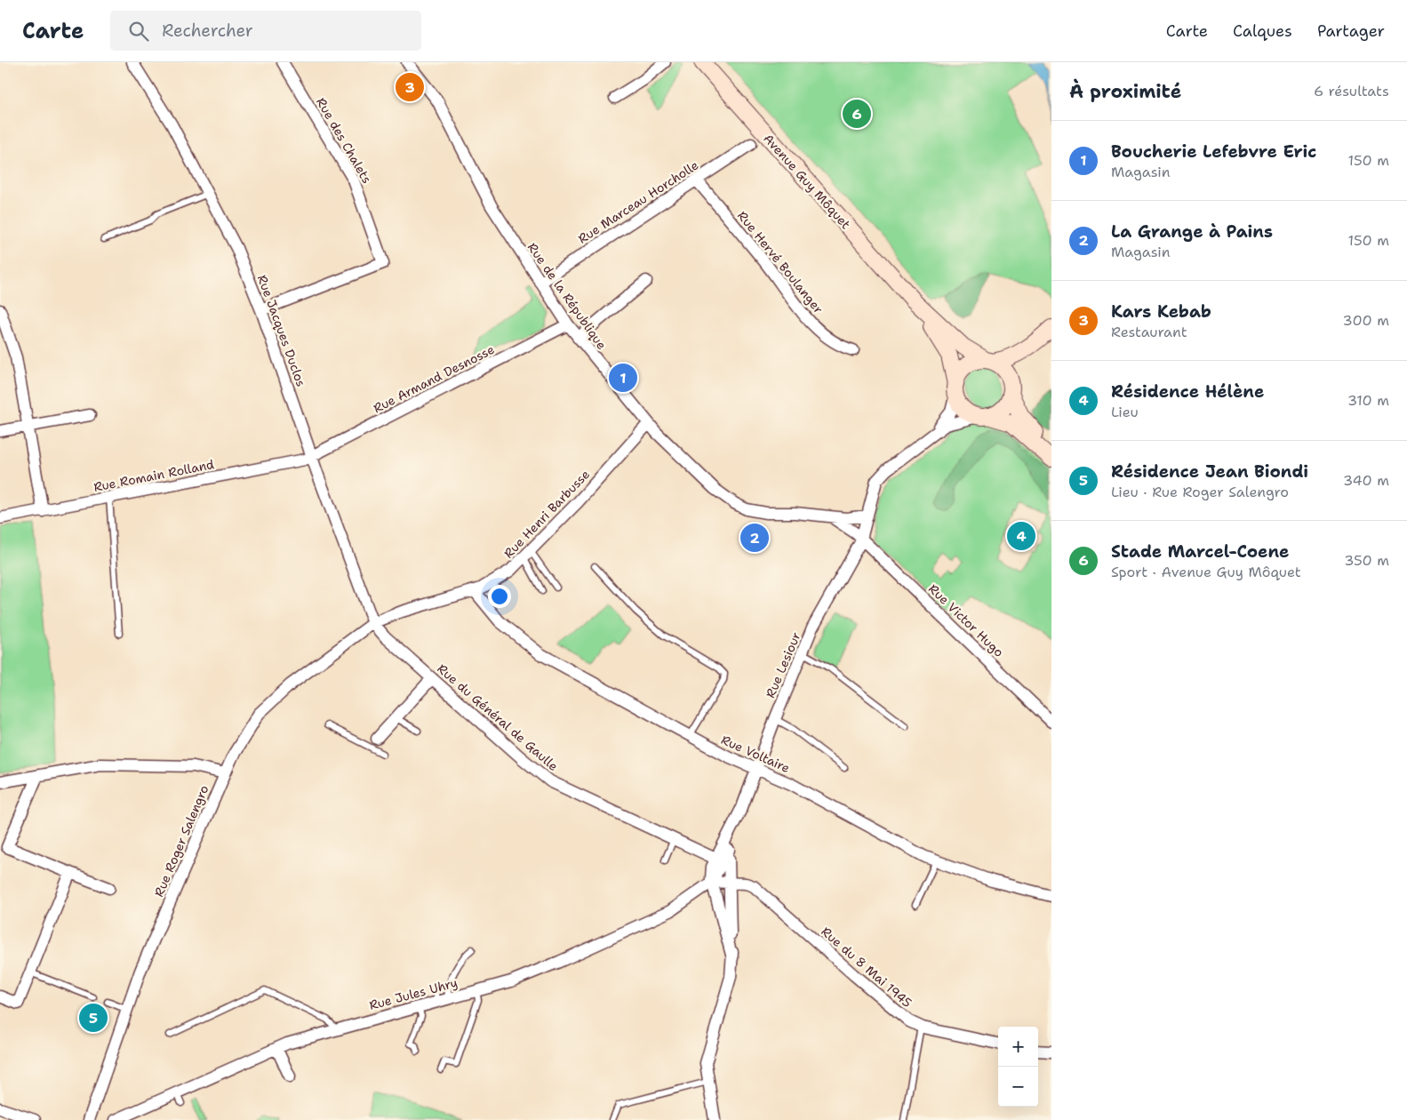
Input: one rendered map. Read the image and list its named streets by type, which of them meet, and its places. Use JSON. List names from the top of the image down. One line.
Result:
{"streets":{"main road":["Avenue Guy Môquet"],"street":["Rue des Chalets","Rue Marceau Horcholle","Rue Hervé Boulanger","Rue de la République","Rue Jacques Duclos","Rue Armand Desnosse","Rue Romain Rolland","Rue Henri Barbusse","Rue Victor Hugo","Rue Lesiour","Rue du Général de Gaulle","Rue Voltaire","Rue Roger Salengro","Rue du 8 Mai 1945","Rue Jules Uhry"]},"crossings":[["Rue des Chalets","Rue Jacques Duclos"],["Rue Marceau Horcholle","Rue Hervé Boulanger"],["Rue Marceau Horcholle","Rue de la République"],["Rue de la République","Rue Armand Desnosse"],["Rue de la République","Rue Henri Barbusse"],["Rue de la République","Rue Victor Hugo"],["Rue de la République","Rue Lesiour"],["Rue Jacques Duclos","Rue Armand Desnosse"],["Rue Jacques Duclos","Rue Romain Rolland"],["Rue Jacques Duclos","Rue Henri Barbusse"],["Rue Jacques Duclos","Rue du Général de Gaulle"],["Rue Jacques Duclos","Rue Roger Salengro"],["Rue Armand Desnosse","Rue Romain Rolland"],["Rue Henri Barbusse","Rue du Général de Gaulle"],["Rue Henri Barbusse","Rue Voltaire"],["Rue Henri Barbusse","Rue Roger Salengro"],["Rue Victor Hugo","Rue Lesiour"],["Rue Lesiour","Rue du Général de Gaulle"],["Rue Lesiour","Rue Voltaire"],["Rue Lesiour","Rue du 8 Mai 1945"],["Rue Lesiour","Rue Jules Uhry"],["Rue du Général de Gaulle","Rue Roger Salengro"],["Rue du 8 Mai 1945","Rue Jules Uhry"]],"page":{"header":"Carte","search":"Rechercher","nav":["Carte","Calques","Partager"],"heading":["À proximité","6 résultats"],"pins":["3","6","1","4","2","5"],"list":[{"mark":"1","name":"Boucherie Lefebvre Eric","note":"Magasin","value":"150 m"},{"mark":"2","name":"La Grange à Pains","note":"Magasin","value":"150 m"},{"mark":"3","name":"Kars Kebab","note":"Restaurant","value":"300 m"},{"mark":"4","name":"Résidence Hélène","note":"Lieu","value":"310 m"},{"mark":"5","name":"Résidence Jean Biondi","note":"Lieu · Rue Roger Salengro","value":"340 m"},{"mark":"6","name":"Stade Marcel-Coene","note":"Sport · Avenue Guy Môquet","value":"350 m"}],"map_buttons":["+","−"]}}
